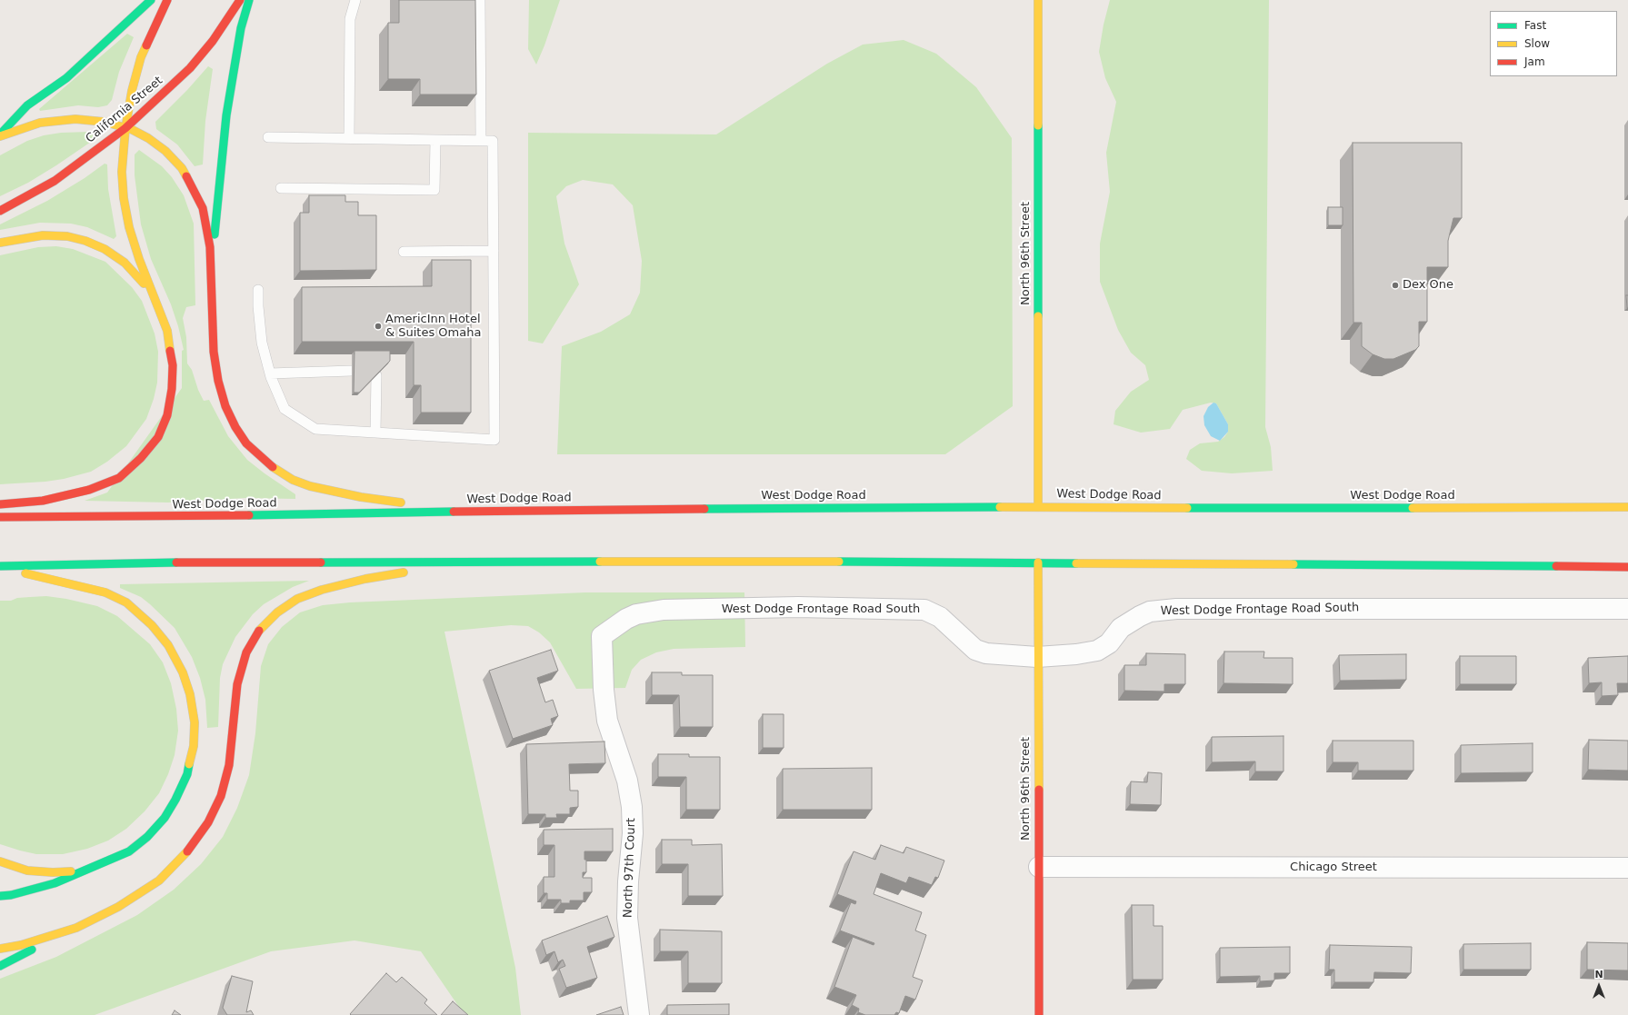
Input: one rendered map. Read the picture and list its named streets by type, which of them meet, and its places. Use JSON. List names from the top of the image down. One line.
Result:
{"streets":{"main road":["California Street","North 96th Street","West Dodge Road"],"street":["West Dodge Frontage Road South","North 97th Court","Chicago Street"]},"crossings":[["North 96th Street","West Dodge Road"],["North 96th Street","West Dodge Frontage Road South"],["North 96th Street","Chicago Street"],["West Dodge Frontage Road South","North 97th Court"]],"places":["Dex One","AmericInn Hotel & Suites Omaha"],"legend":["Fast","Slow","Jam"],"north":"top"}
